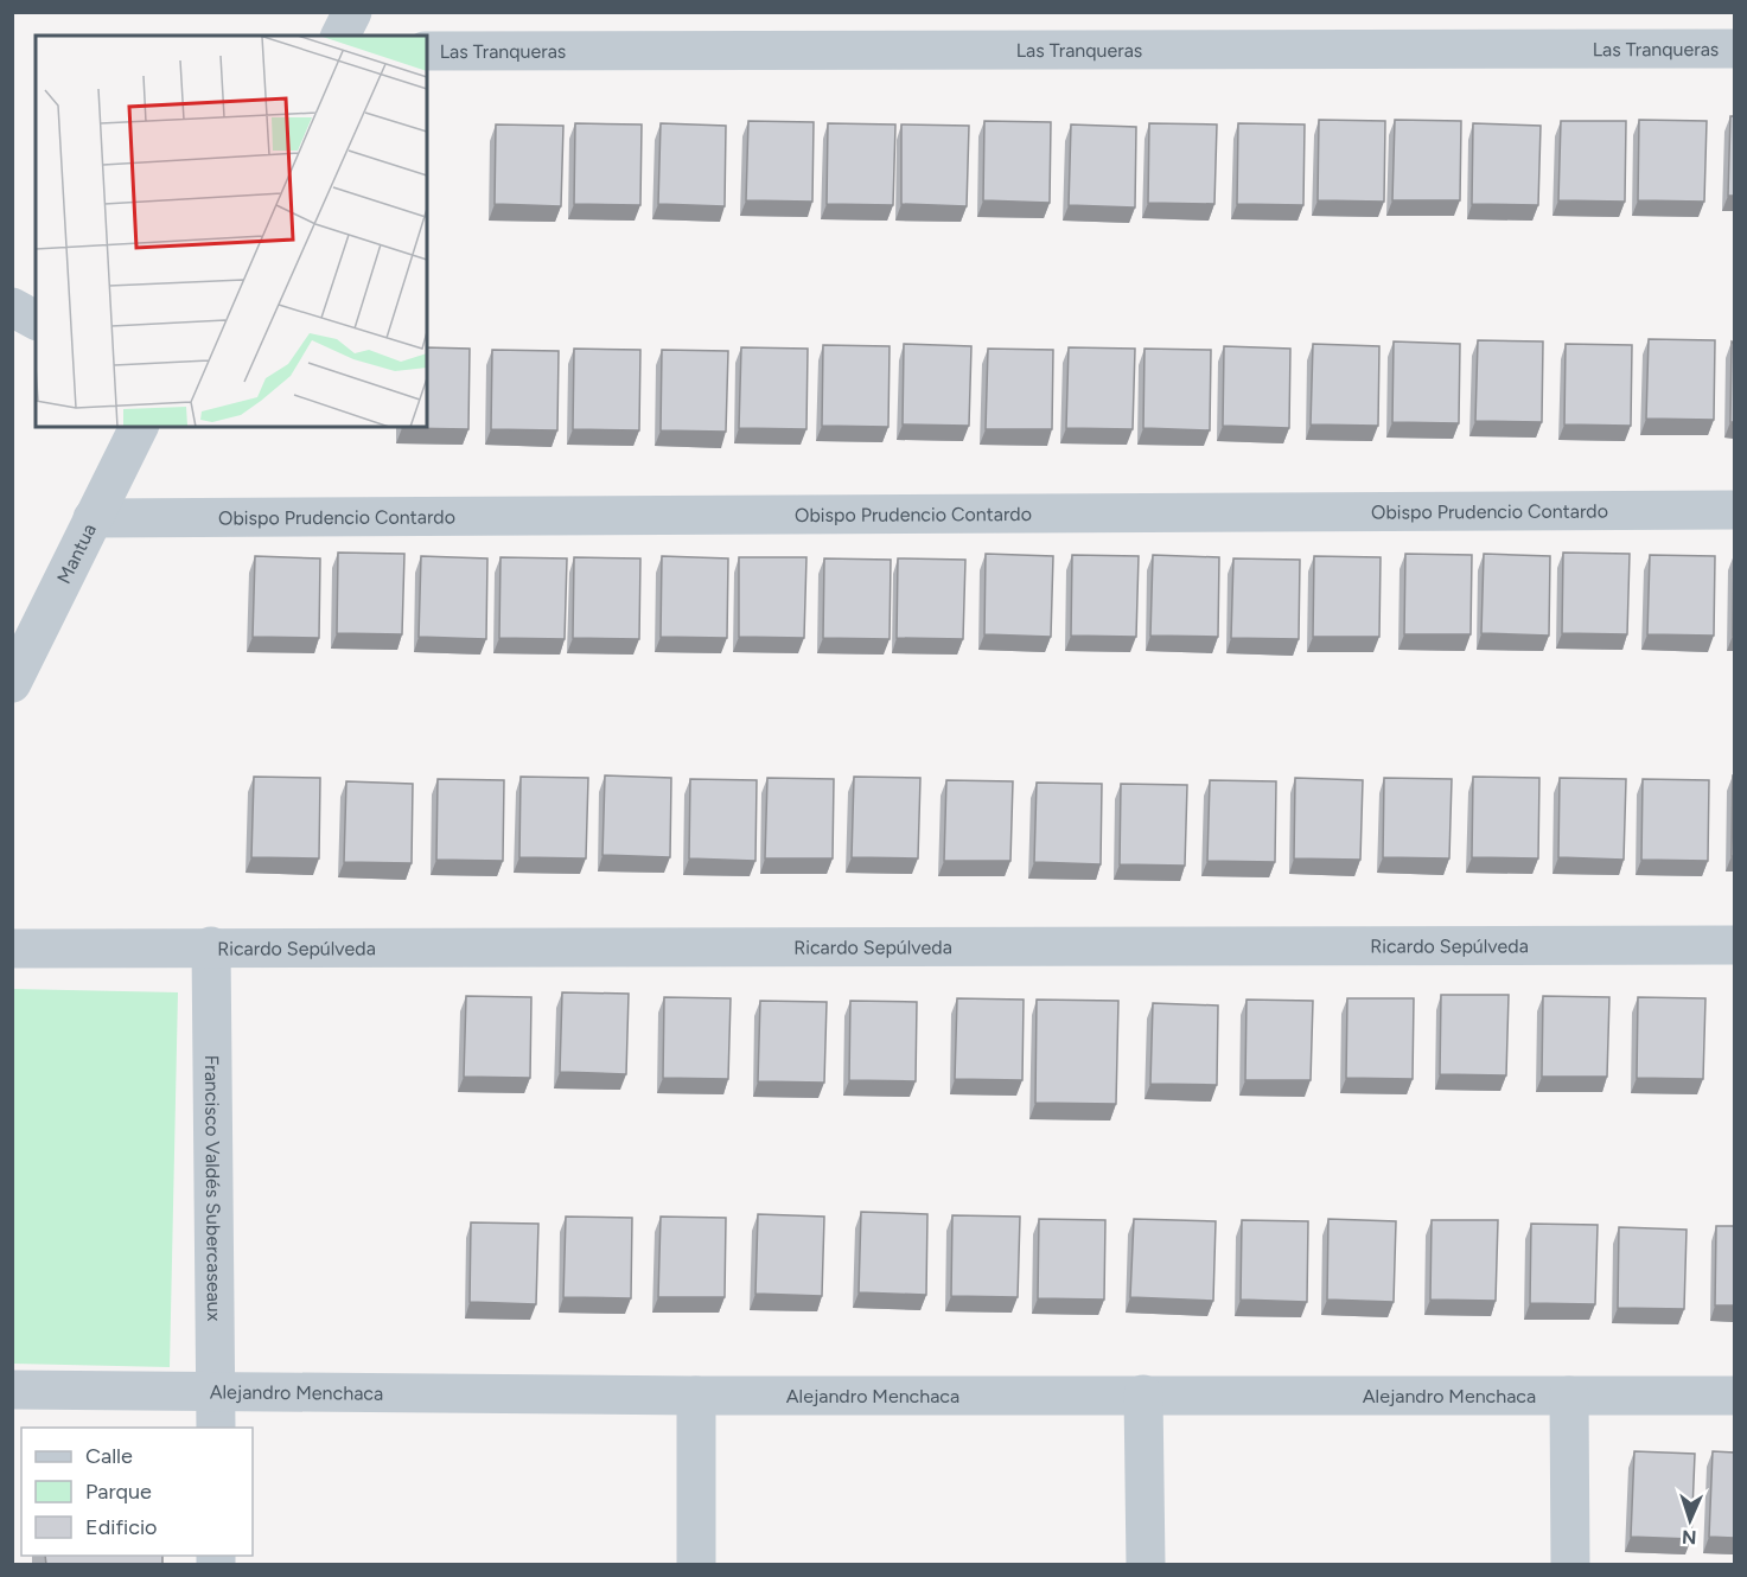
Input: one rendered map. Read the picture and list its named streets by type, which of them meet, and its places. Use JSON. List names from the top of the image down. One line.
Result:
{"streets":{"street":["Las Tranqueras","Obispo Prudencio Contardo","Mantua","Ricardo Sepúlveda","Francisco Valdés Subercaseaux","Alejandro Menchaca"]},"crossings":[["Obispo Prudencio Contardo","Mantua"],["Ricardo Sepúlveda","Francisco Valdés Subercaseaux"],["Francisco Valdés Subercaseaux","Alejandro Menchaca"]],"legend":["Calle","Parque","Edificio"],"north":"bottom"}
